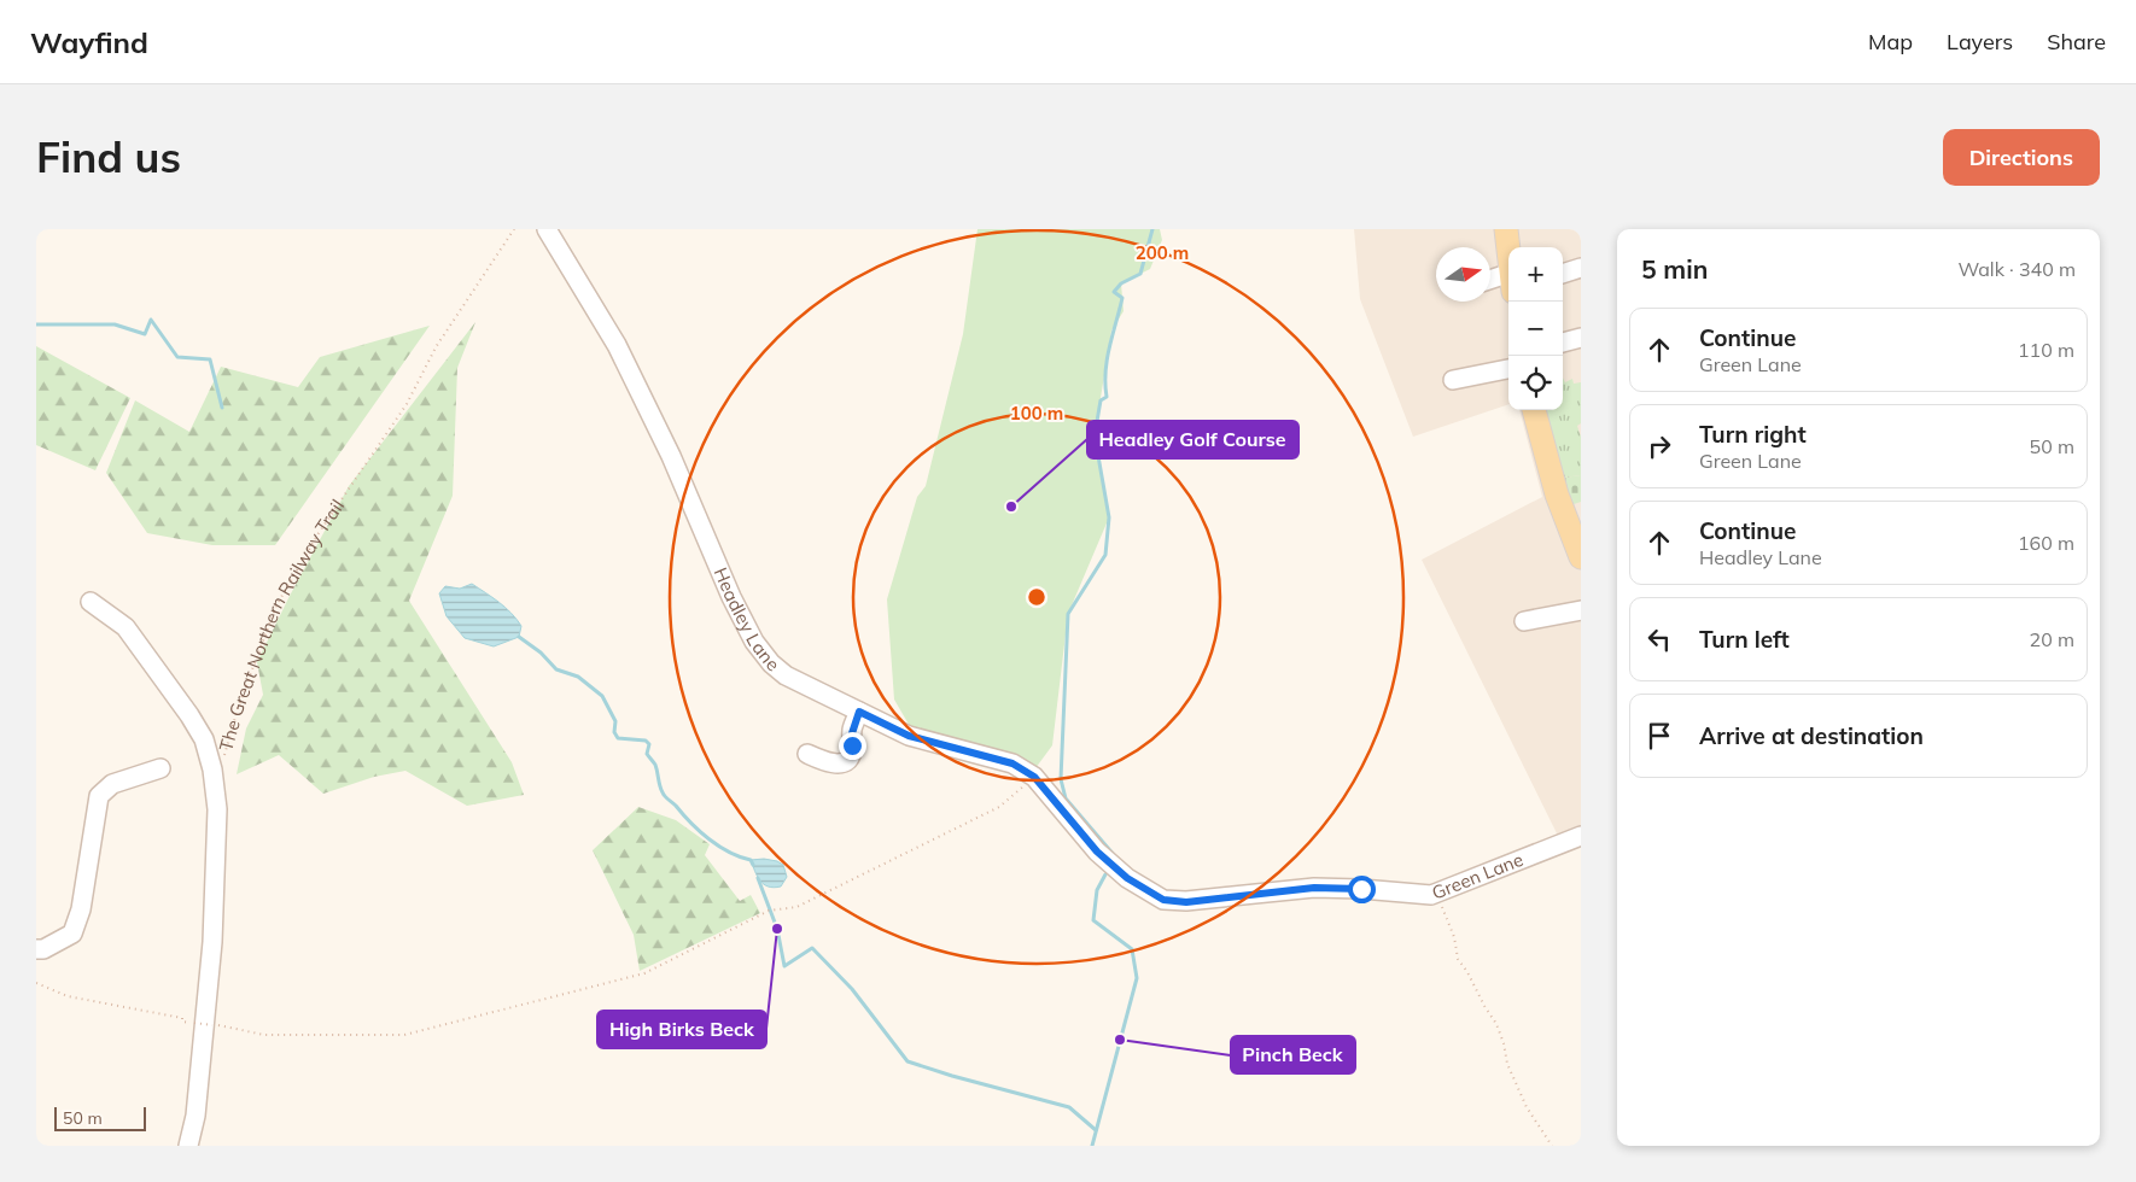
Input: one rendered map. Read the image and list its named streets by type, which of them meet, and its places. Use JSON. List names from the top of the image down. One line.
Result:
{"streets":{"street":["Headley Lane","Green Lane"],"path":["The Great Northern Railway Trail"]},"crossings":[["Headley Lane","Green Lane"]],"places":["Headley Golf Course","High Birks Beck","Pinch Beck"],"scale_bar":"50 m","north":"right","page":{"header":"Wayfind","nav":["Map","Layers","Share"],"buttons":"Directions","title":"Find us","heading":["5 min","Walk · 340 m"],"map_buttons":["+","−"],"list":[["Continue","Green Lane","110 m"],["Turn right","Green Lane","50 m"],["Continue","Headley Lane","160 m"],["Turn left","20 m"],"Arrive at destination"],"scale":"50 m"},"rings":["200 m","100 m"]}
